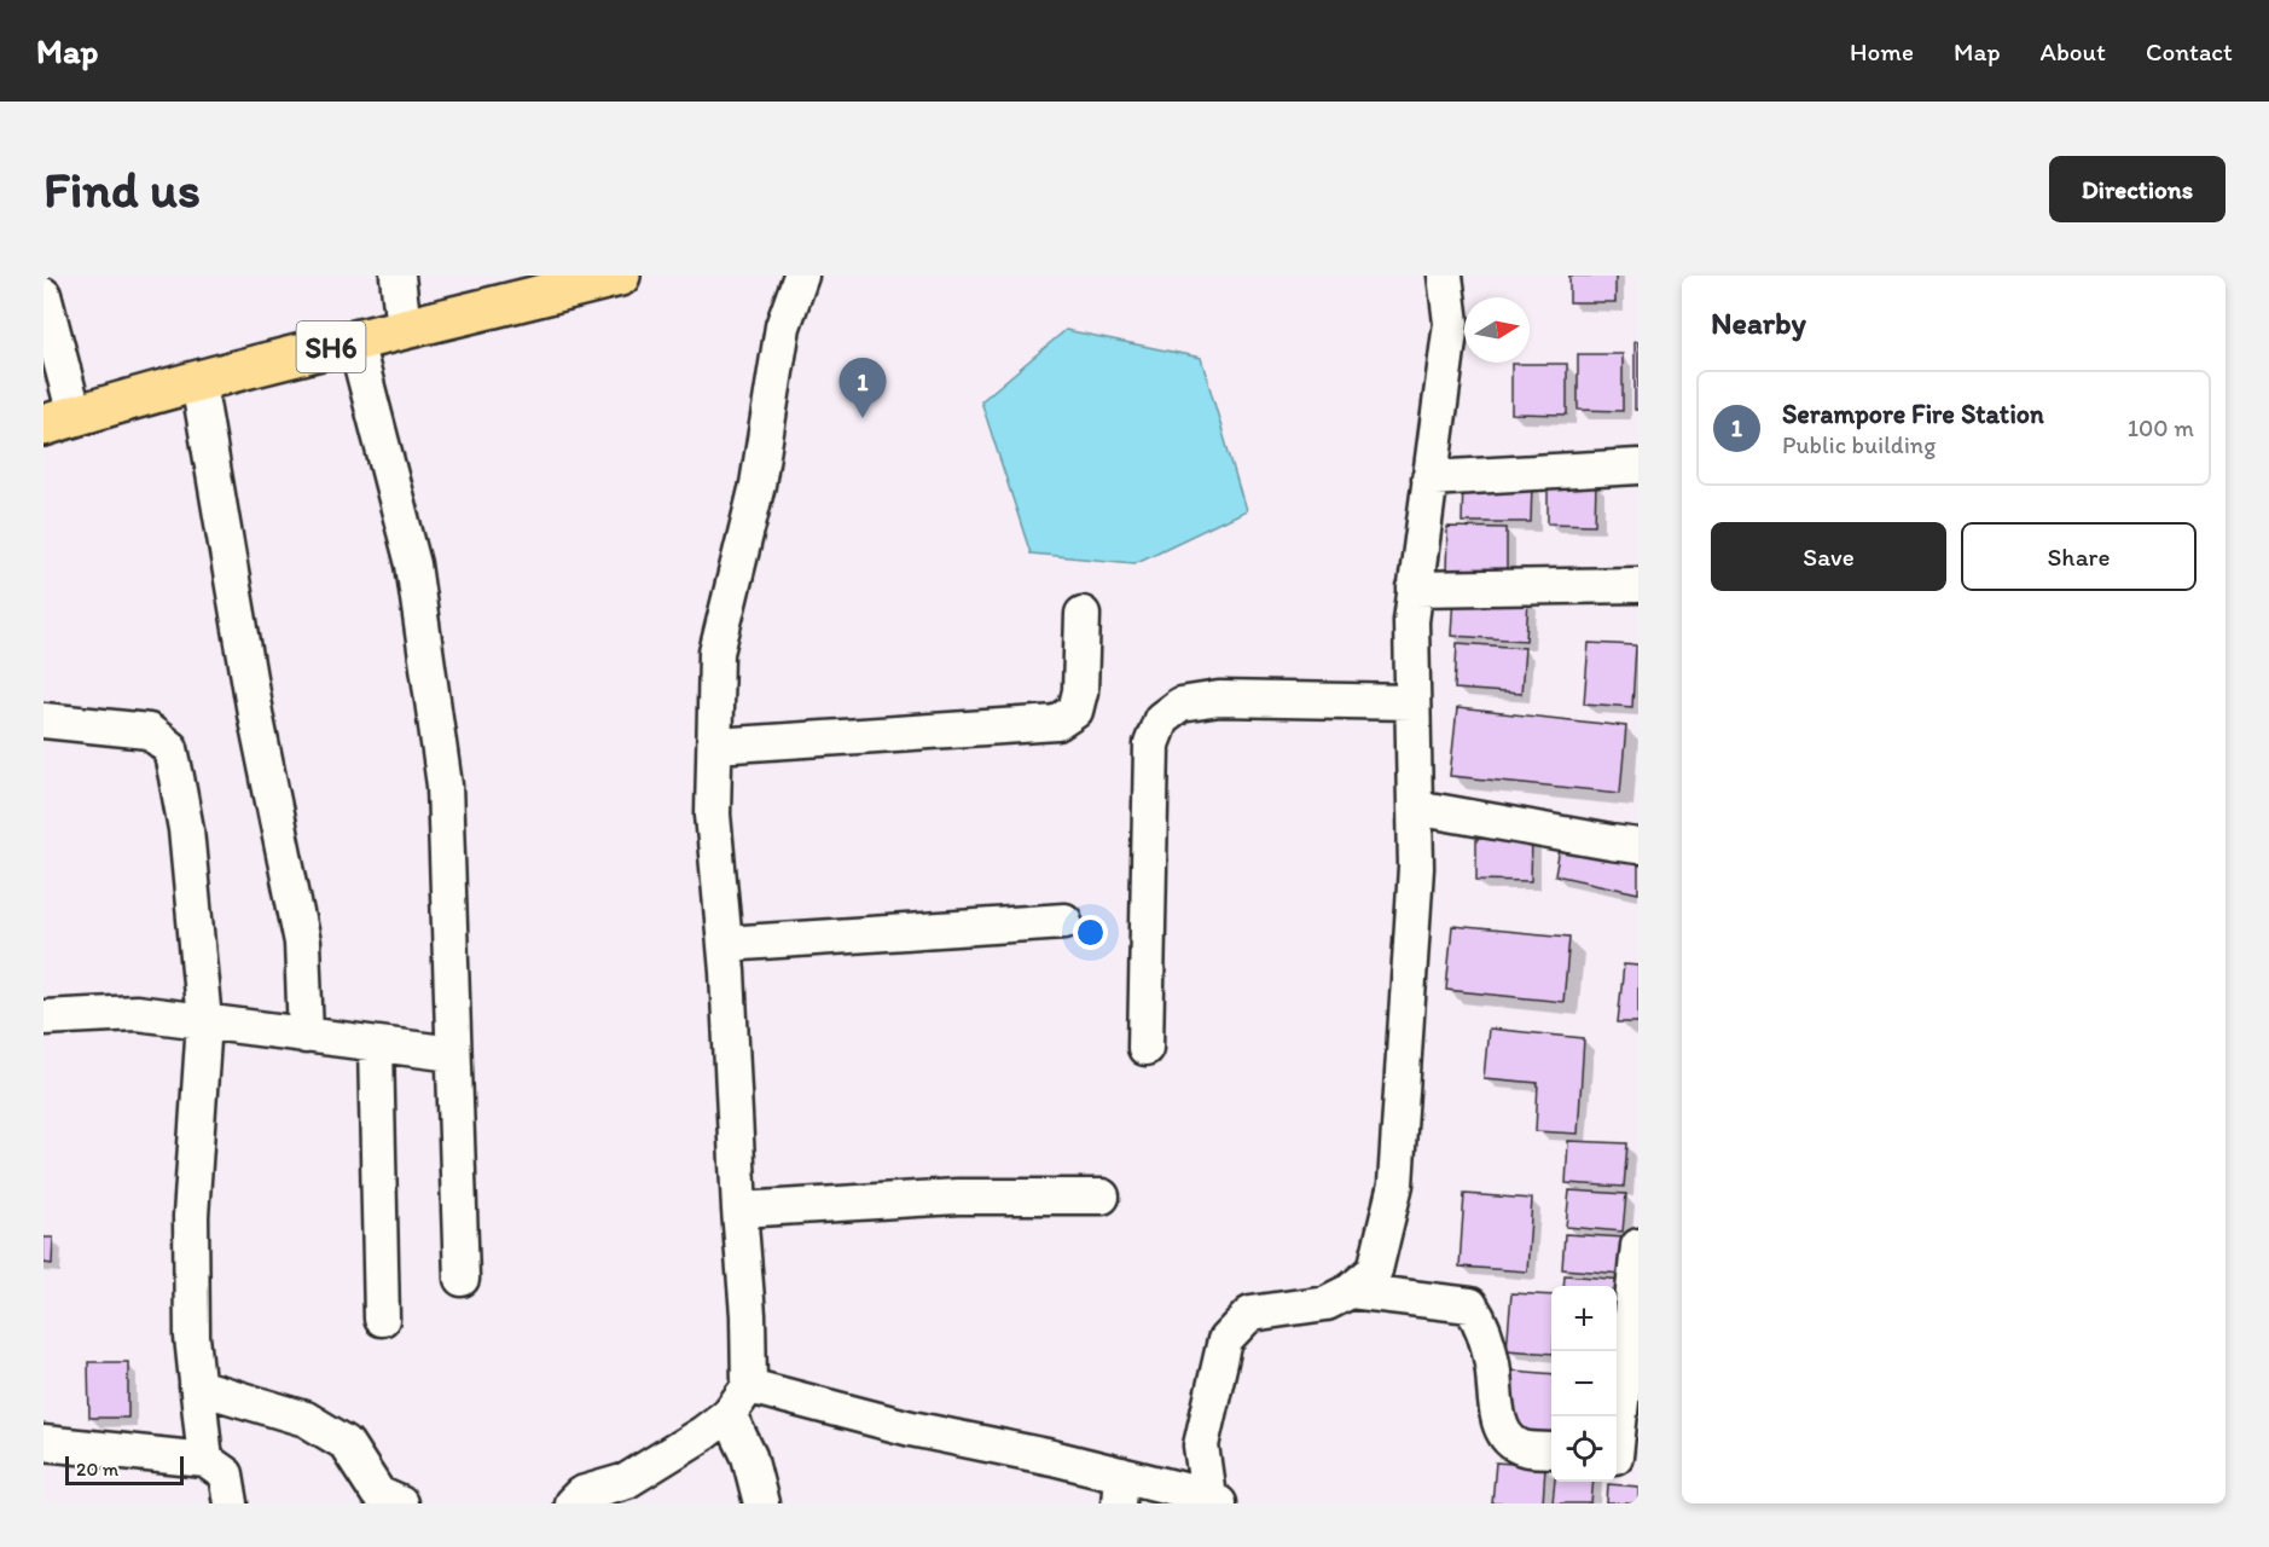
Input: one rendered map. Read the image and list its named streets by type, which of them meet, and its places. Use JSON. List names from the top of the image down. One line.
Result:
{"streets":{"main road":["SH6"]},"scale_bar":"20 m","north":"right","page":{"header":"Map","nav":["Home","Map","About","Contact"],"buttons":["Directions",["Save","Share"]],"title":"Find us","heading":"Nearby","pins":"1","list":[{"mark":"1","name":"Serampore Fire Station","note":"Public building","value":"100 m"}],"map_buttons":["+","−"],"scale":"20 m"}}
